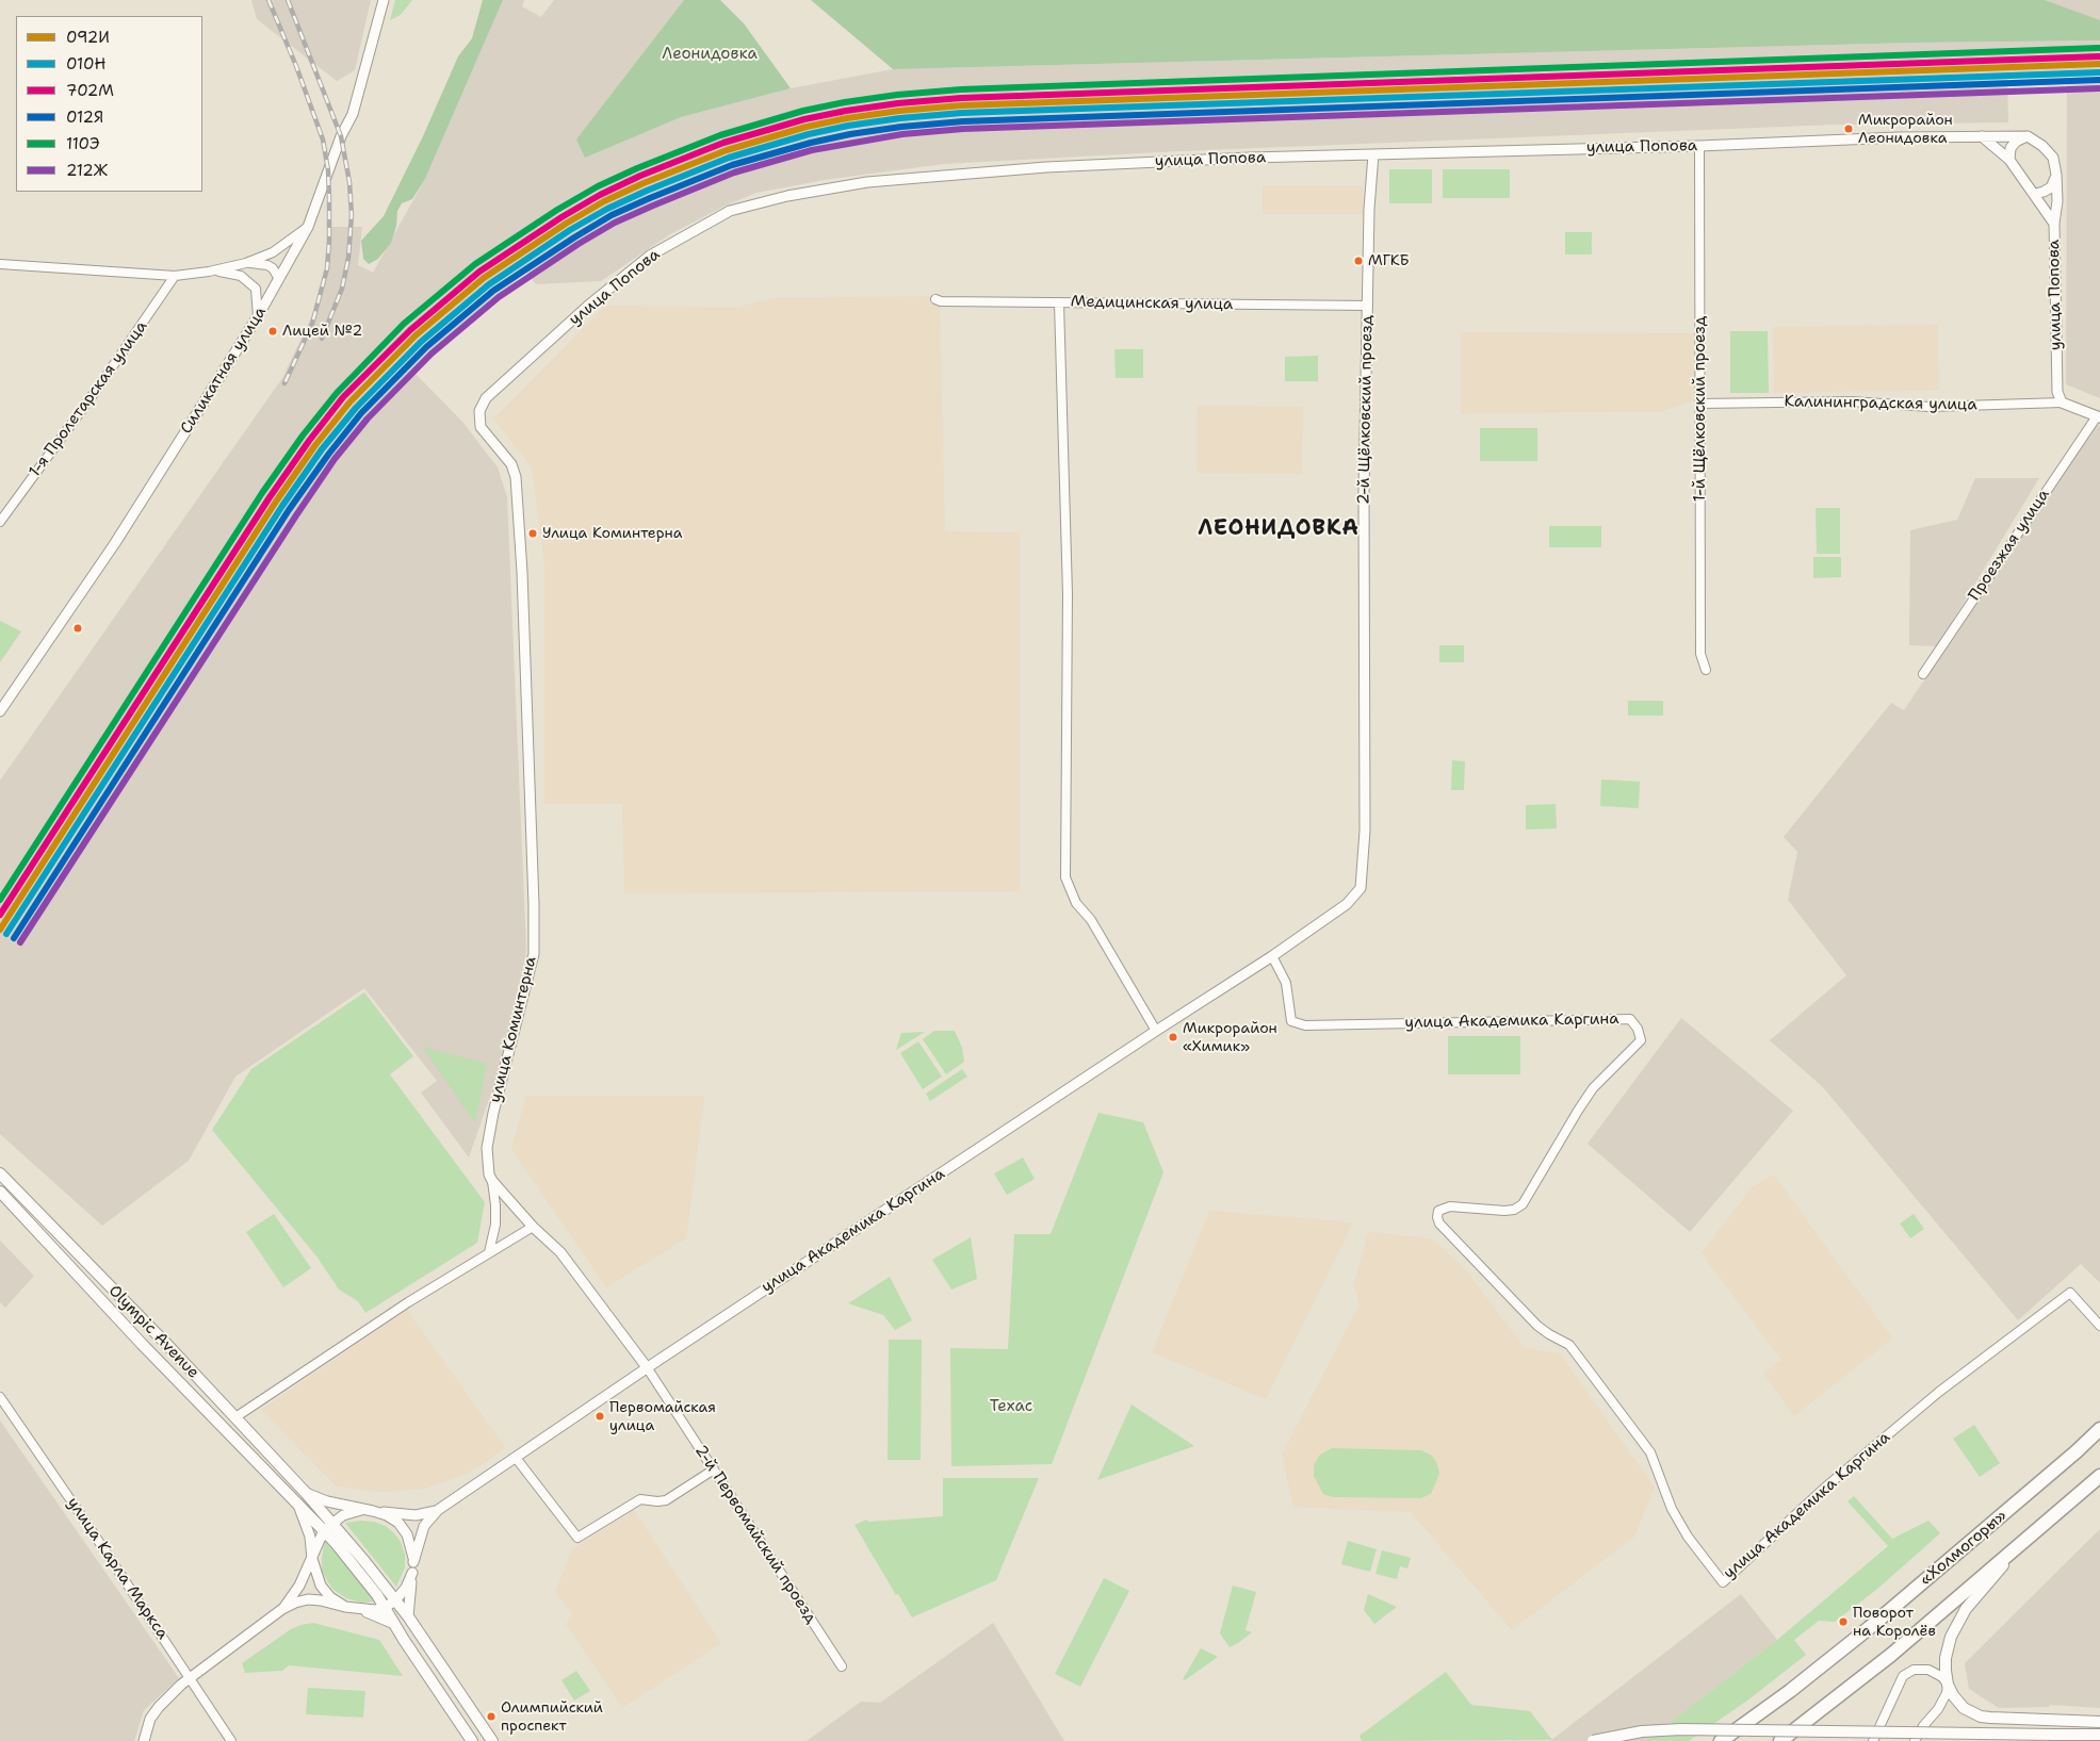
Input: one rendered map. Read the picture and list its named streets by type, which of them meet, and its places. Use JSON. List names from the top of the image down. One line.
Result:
{"streets":{"highway":["«Холмогоры»"],"main road":["Olympic Avenue"],"street":["улица Попова","Медицинская улица","Силикатная улица","1-я Пролетарская улица","Калининградская улица","1-й Щёлковский проезд","2-й Щёлковский проезд","Проезжая улица","улица Академика Каргина","улица Коминтерна","2-й Первомайский проезд","улица Карла Маркса"]},"crossings":[["улица Попова","Калининградская улица"],["улица Попова","1-й Щёлковский проезд"],["улица Попова","2-й Щёлковский проезд"],["улица Попова","улица Коминтерна"],["Медицинская улица","2-й Щёлковский проезд"],["Калининградская улица","1-й Щёлковский проезд"],["2-й Щёлковский проезд","улица Академика Каргина"],["улица Академика Каргина","2-й Первомайский проезд"]],"districts":["ЛЕОНИДОВКА"],"parks":["Леонидовка","Техас"],"places":["Микрорайон Леонидовка","МГКБ","Лицей №2","Улица Коминтерна","Микрорайон «Химик»","Первомайская улица","Поворот на Королёв","Олимпийский проспект"],"lines":["transit line 110Э","transit line 702М","transit line 092И","transit line 010Н","transit line 012Я","transit line 212Ж"],"legend":["092И","010Н","702М","012Я","110Э","212Ж"]}
